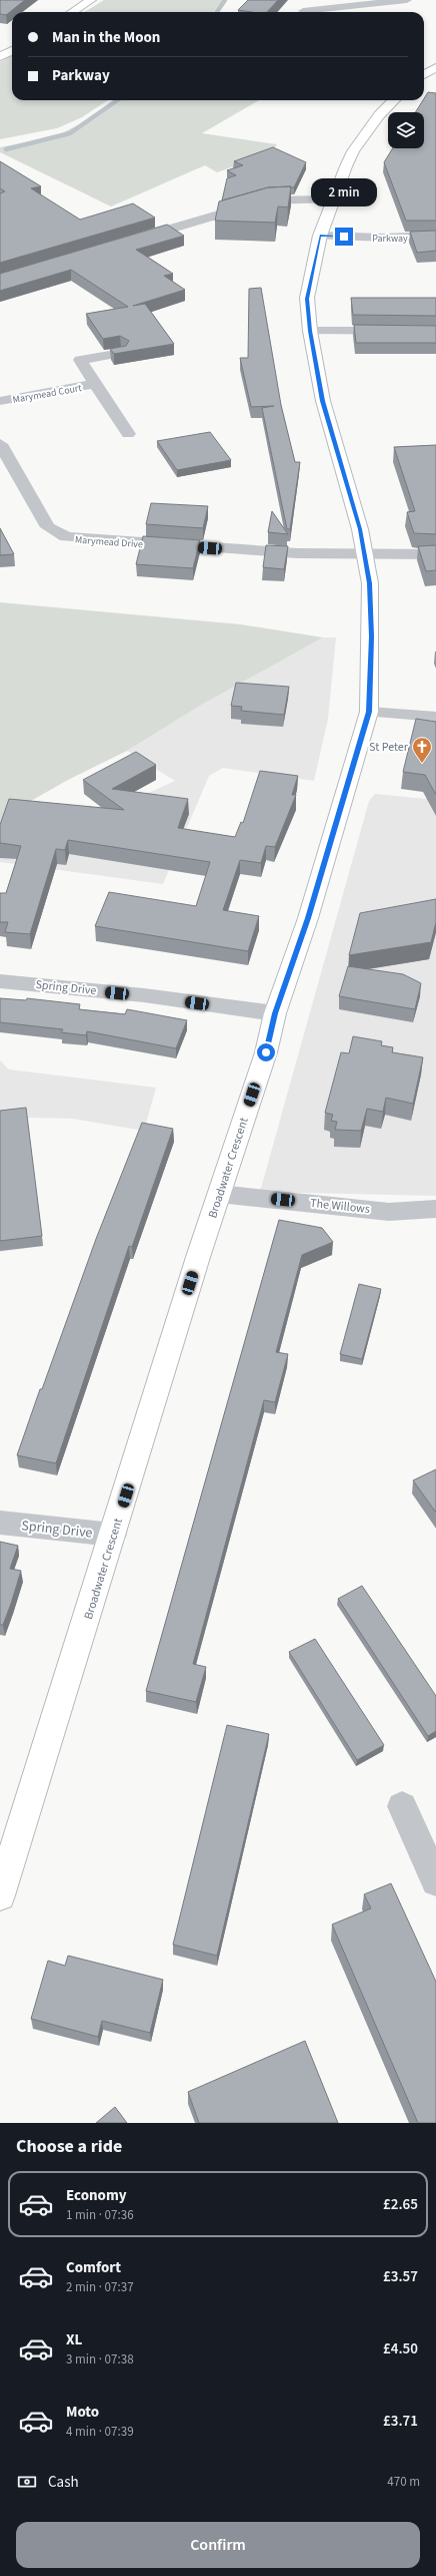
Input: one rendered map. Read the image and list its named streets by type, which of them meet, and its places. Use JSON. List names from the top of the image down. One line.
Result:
{"streets":{"street":["Parkway","Marymead Court","Marymead Drive","Spring Drive","Broadwater Crescent","The Willows"]},"crossings":[["Parkway","Broadwater Crescent"],["Marymead Drive","Broadwater Crescent"],["Spring Drive","Broadwater Crescent"],["Broadwater Crescent","The Willows"]],"places":{"church":["St Peter"]},"page":{"banner":["Man in the Moon","Parkway"],"bubble":"2 min","heading":"Choose a ride","list":[{"name":"Economy","note":"1 min · 07:36","value":"£2.65"},{"name":"Comfort","note":"2 min · 07:37","value":"£3.57"},{"name":"XL","note":"3 min · 07:38","value":"£4.50"},{"name":"Moto","note":"4 min · 07:39","value":"£3.71"}],"pay":["Cash","470 m"],"buttons":"Confirm"}}
